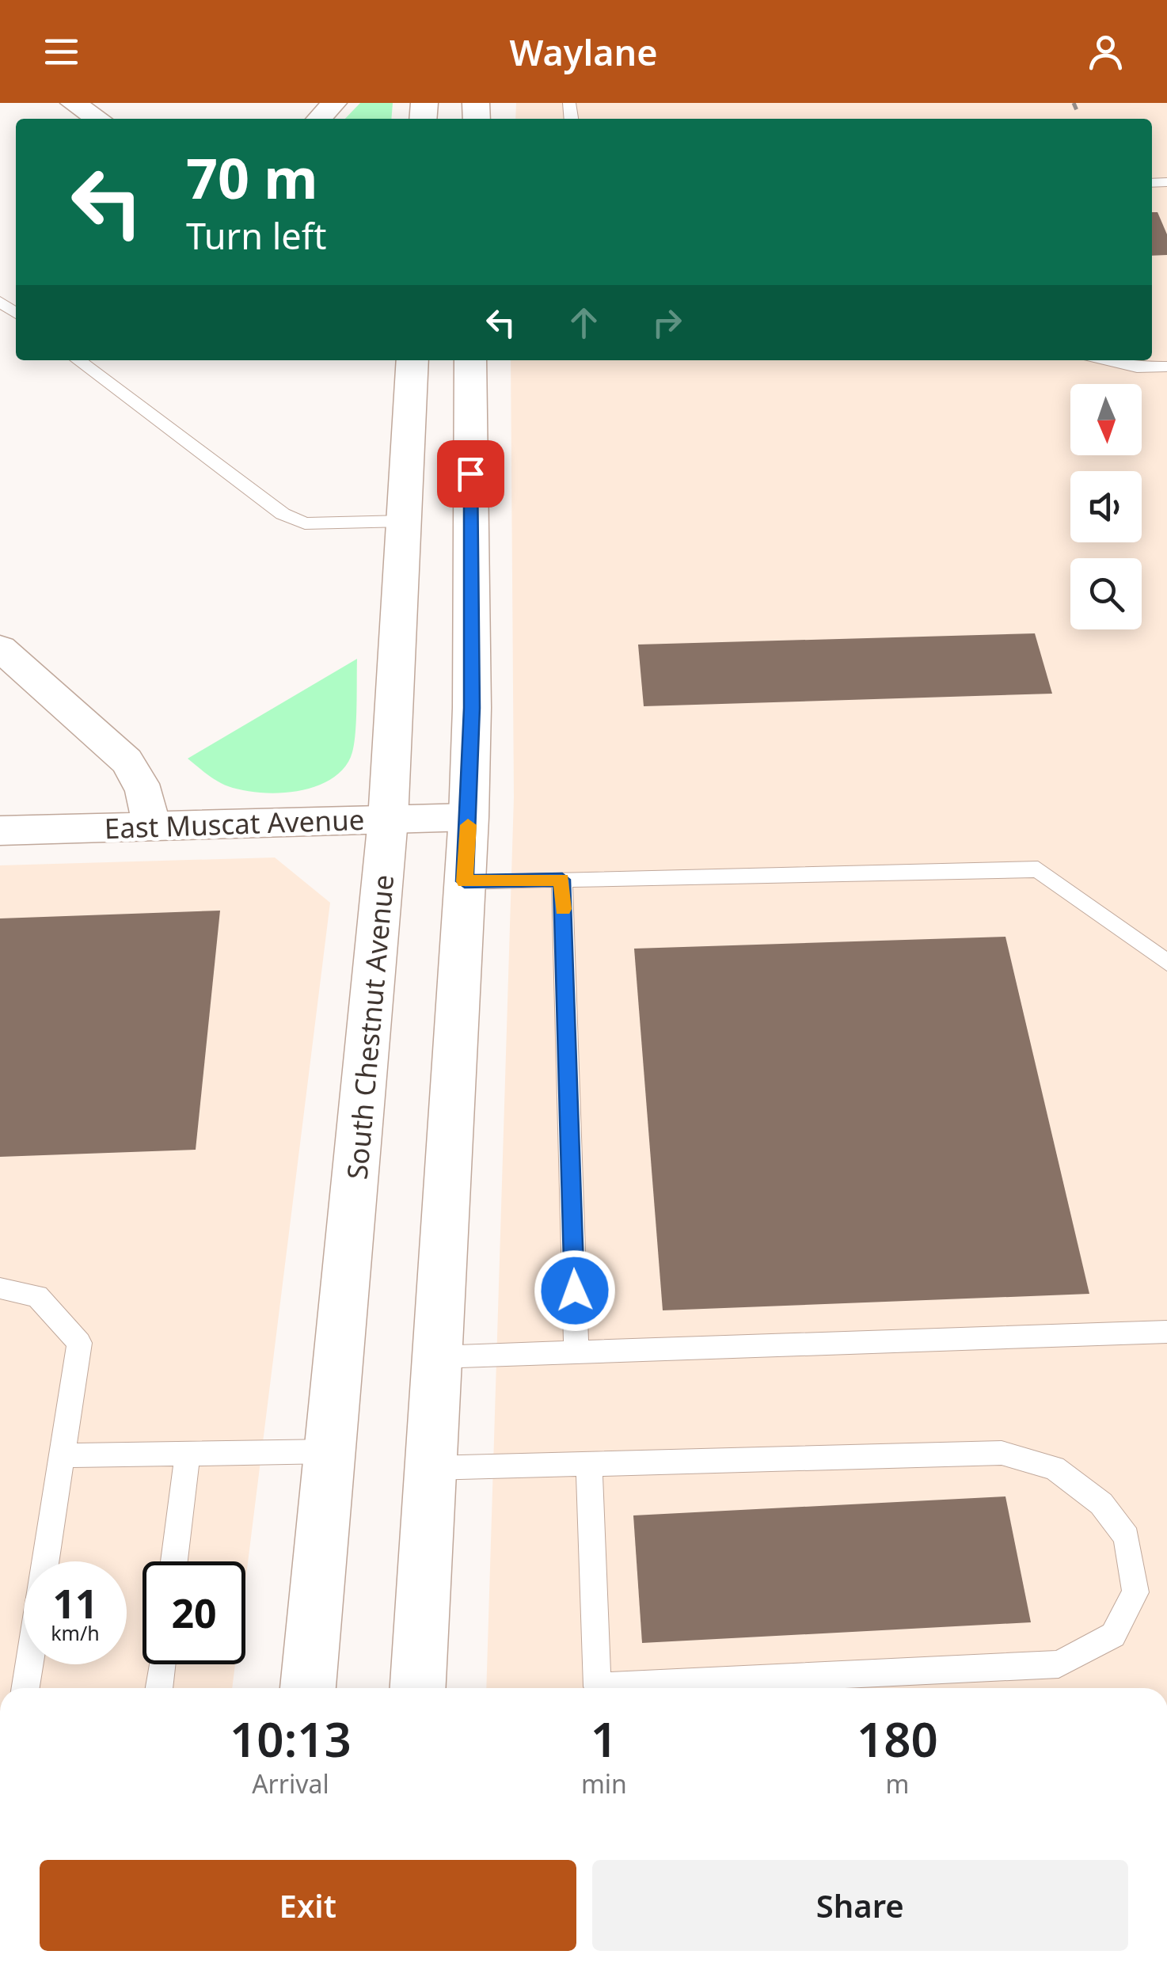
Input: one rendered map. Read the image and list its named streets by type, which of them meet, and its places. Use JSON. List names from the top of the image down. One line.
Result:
{"streets":{"main road":["South Chestnut Avenue"],"street":["East Muscat Avenue"]},"crossings":[["East Muscat Avenue","South Chestnut Avenue"]],"north":"bottom","page":{"header":"Waylane","turn":["70 m","Turn left"],"speed":"11 km/h","limit":"20","eta":["10:13","Arrival","1","min","180","m"],"buttons":["Exit","Share"]}}
